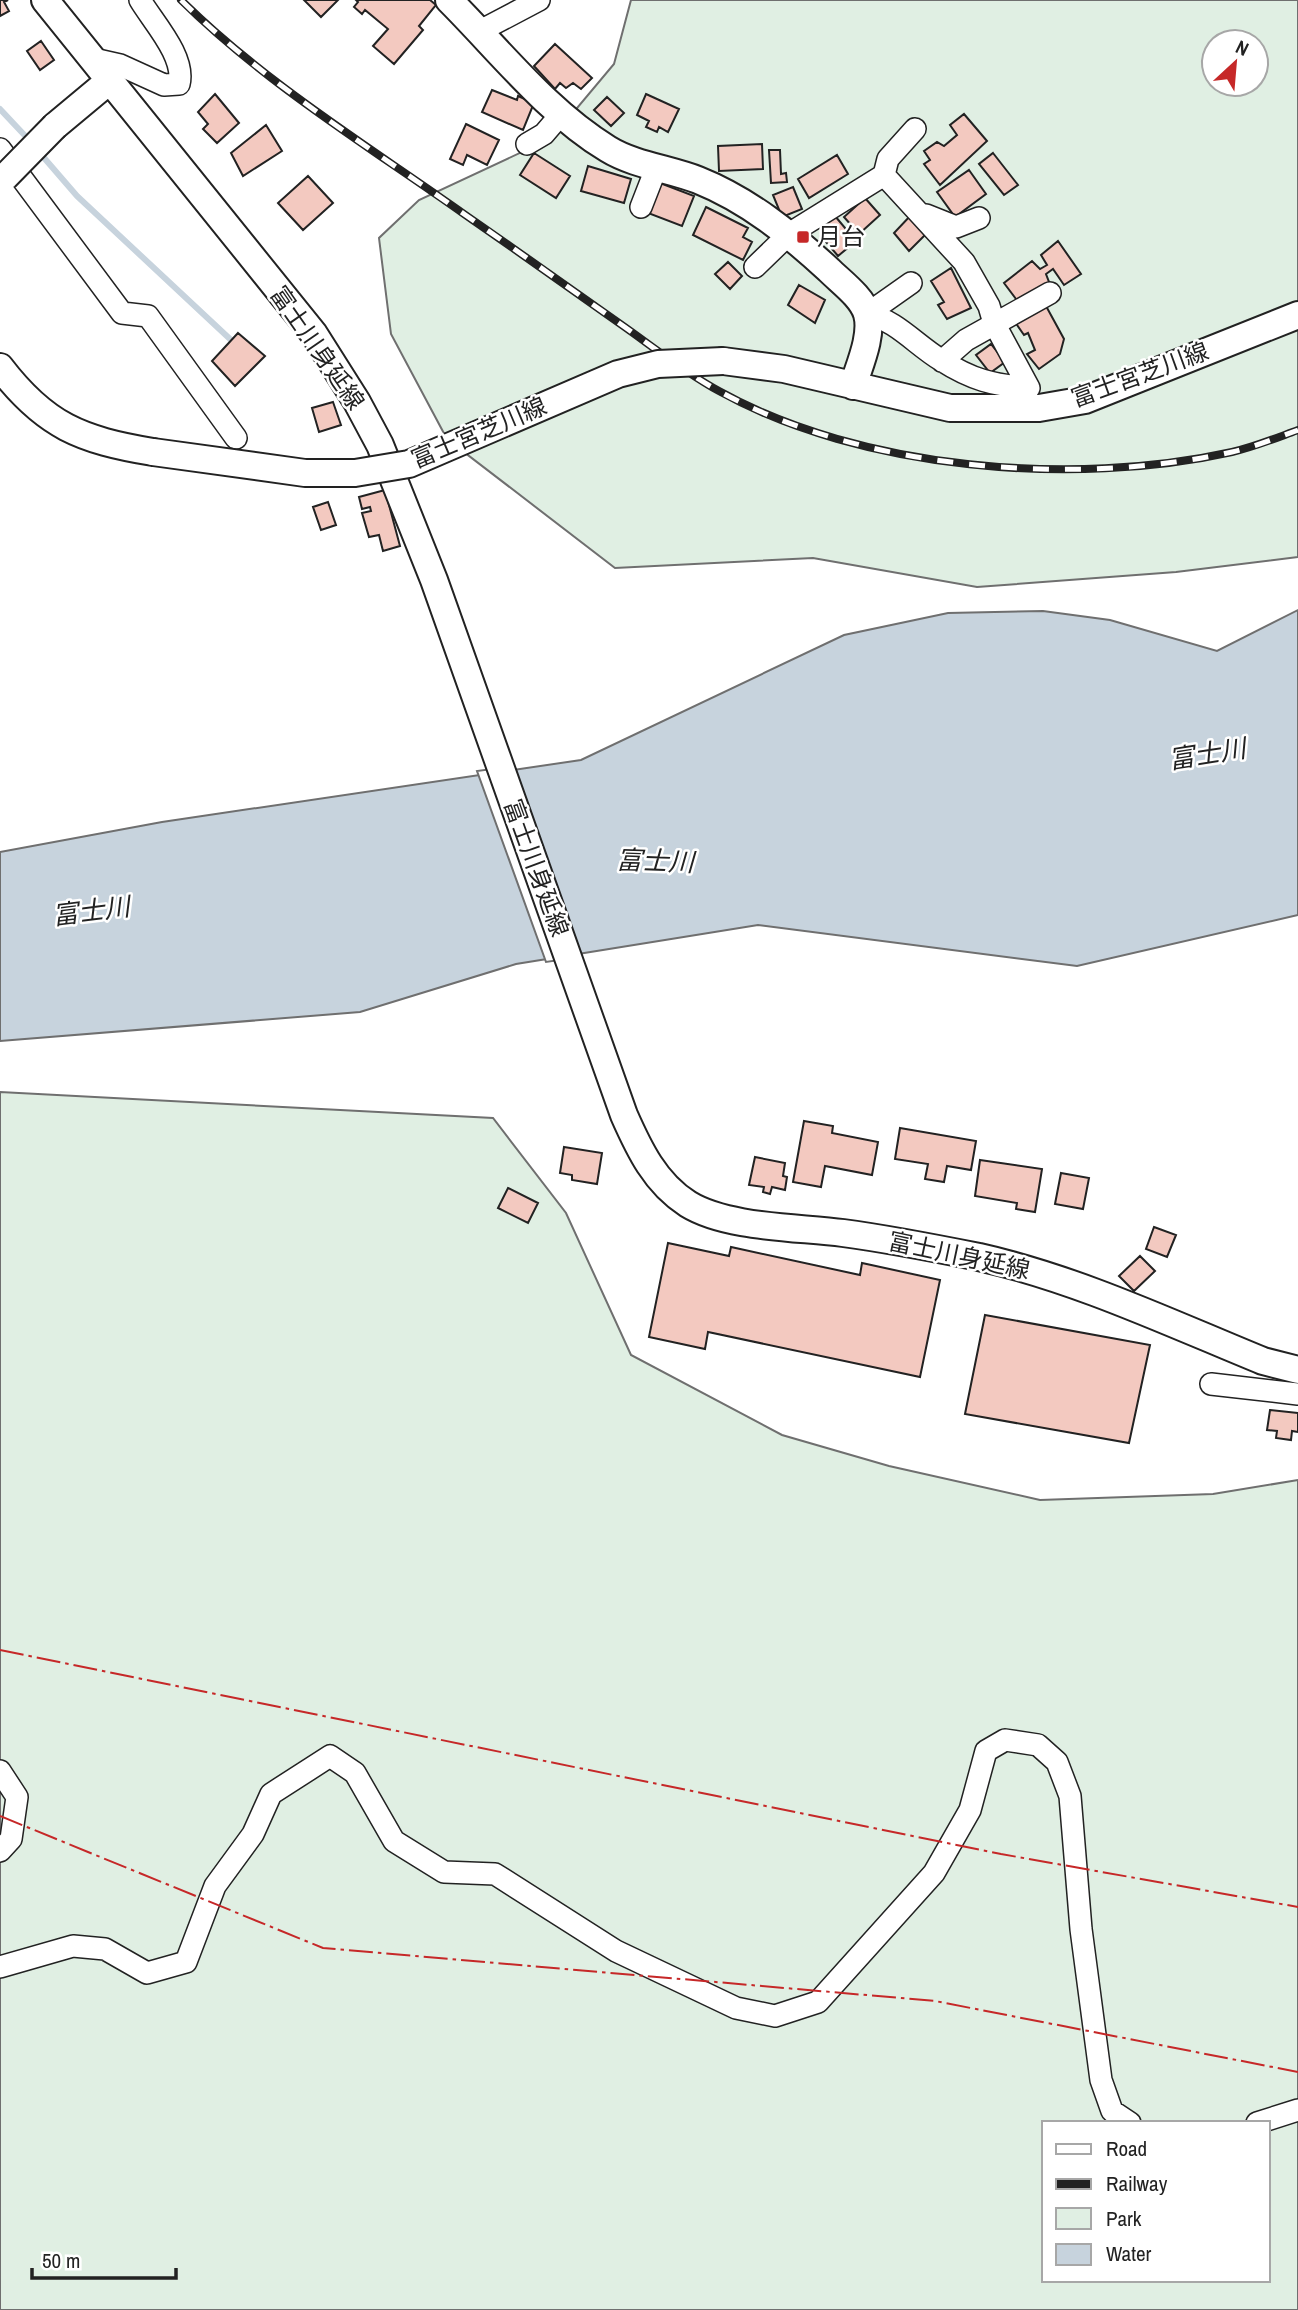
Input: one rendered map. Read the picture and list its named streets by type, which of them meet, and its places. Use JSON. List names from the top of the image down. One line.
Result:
{"streets":{"main road":["富士川身延線","富士宮芝川線"]},"water":["富士川"],"places":{"transit":["月台"]},"legend":["Road","Railway","Park","Water"],"scale_bar":"50 m","north":"top right"}
